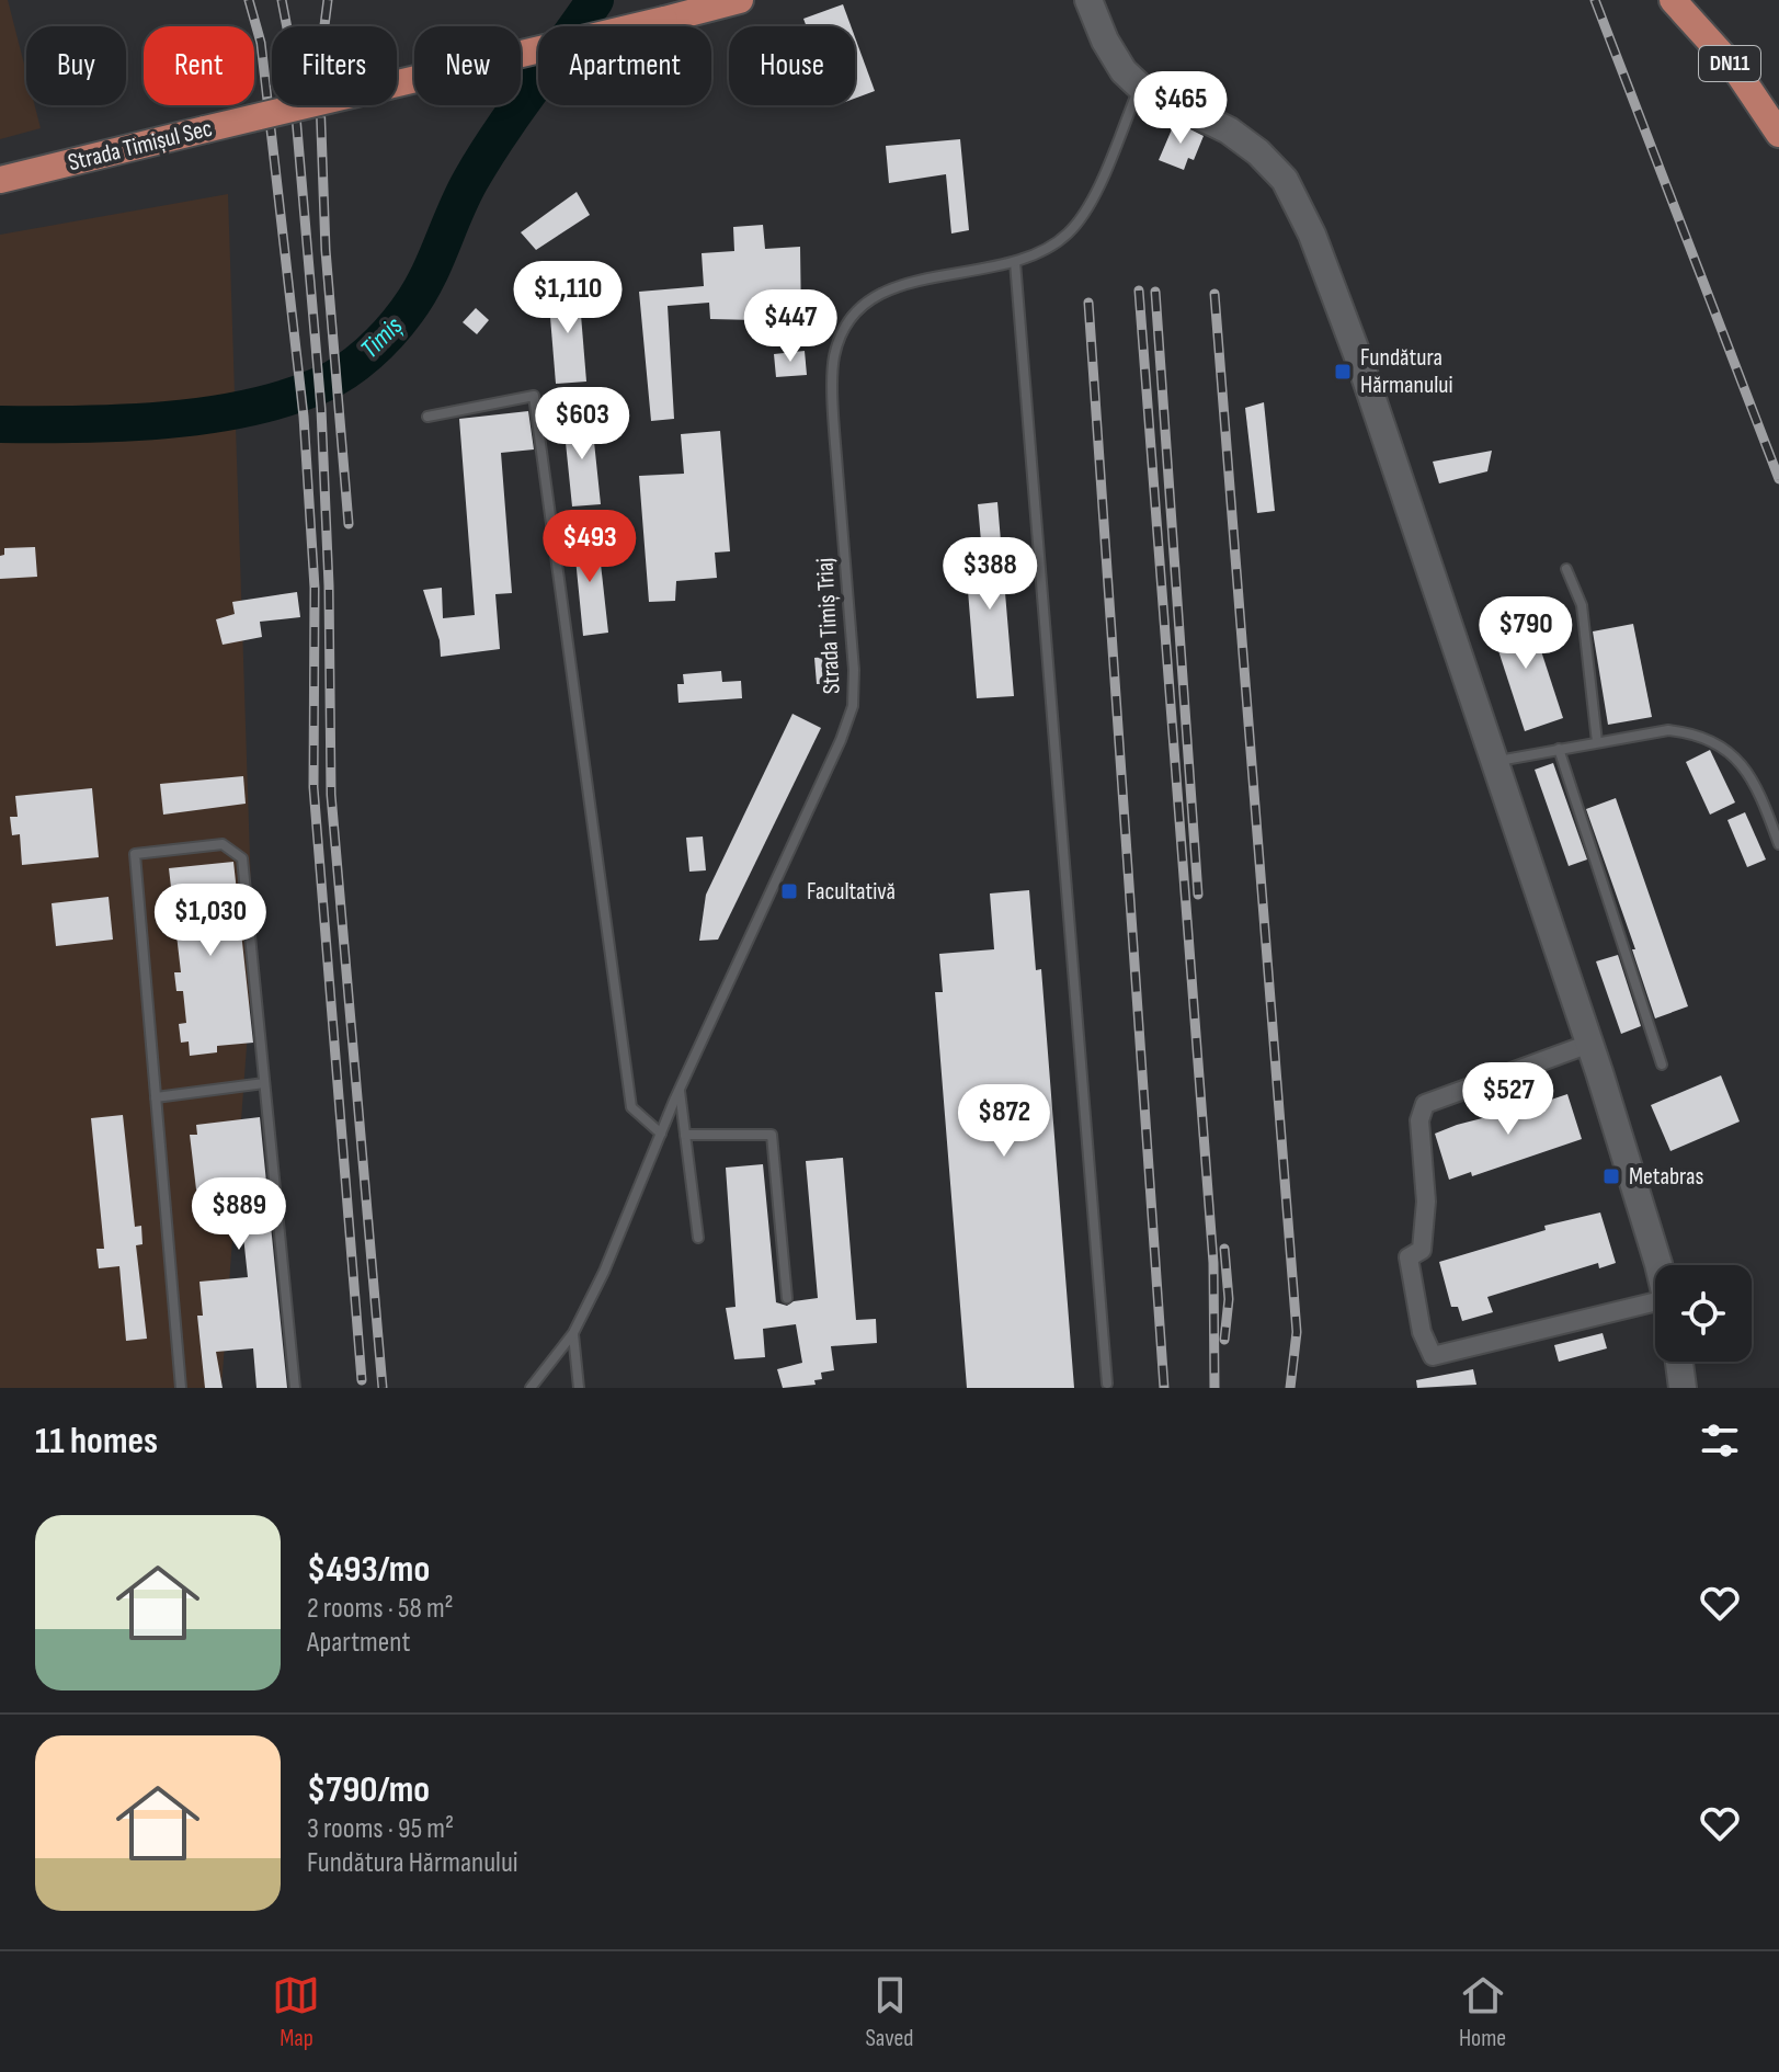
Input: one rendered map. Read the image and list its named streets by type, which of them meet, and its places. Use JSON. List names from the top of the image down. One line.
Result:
{"streets":{"main road":["DN11","Strada Timișul Sec"],"lane":["Strada Timiș Triaj"]},"water":["Timiș"],"places":{"transit":["Fundătura Hărmanului","Facultativă","Metabras"]},"page":{"chip":["Buy","Rent","Filters","New","Apartment","House"],"price":["$465","$1,110","$447","$603","$493","$388","$790","$1,030","$527","$872","$889"],"heading":"11 homes","list":[{"name":"$493/mo","note":"2 rooms · 58 m² · Apartment"},{"name":"$790/mo","note":"3 rooms · 95 m² · Fundătura Hărmanului"}],"tabs":["Map","Saved","Home"]}}
